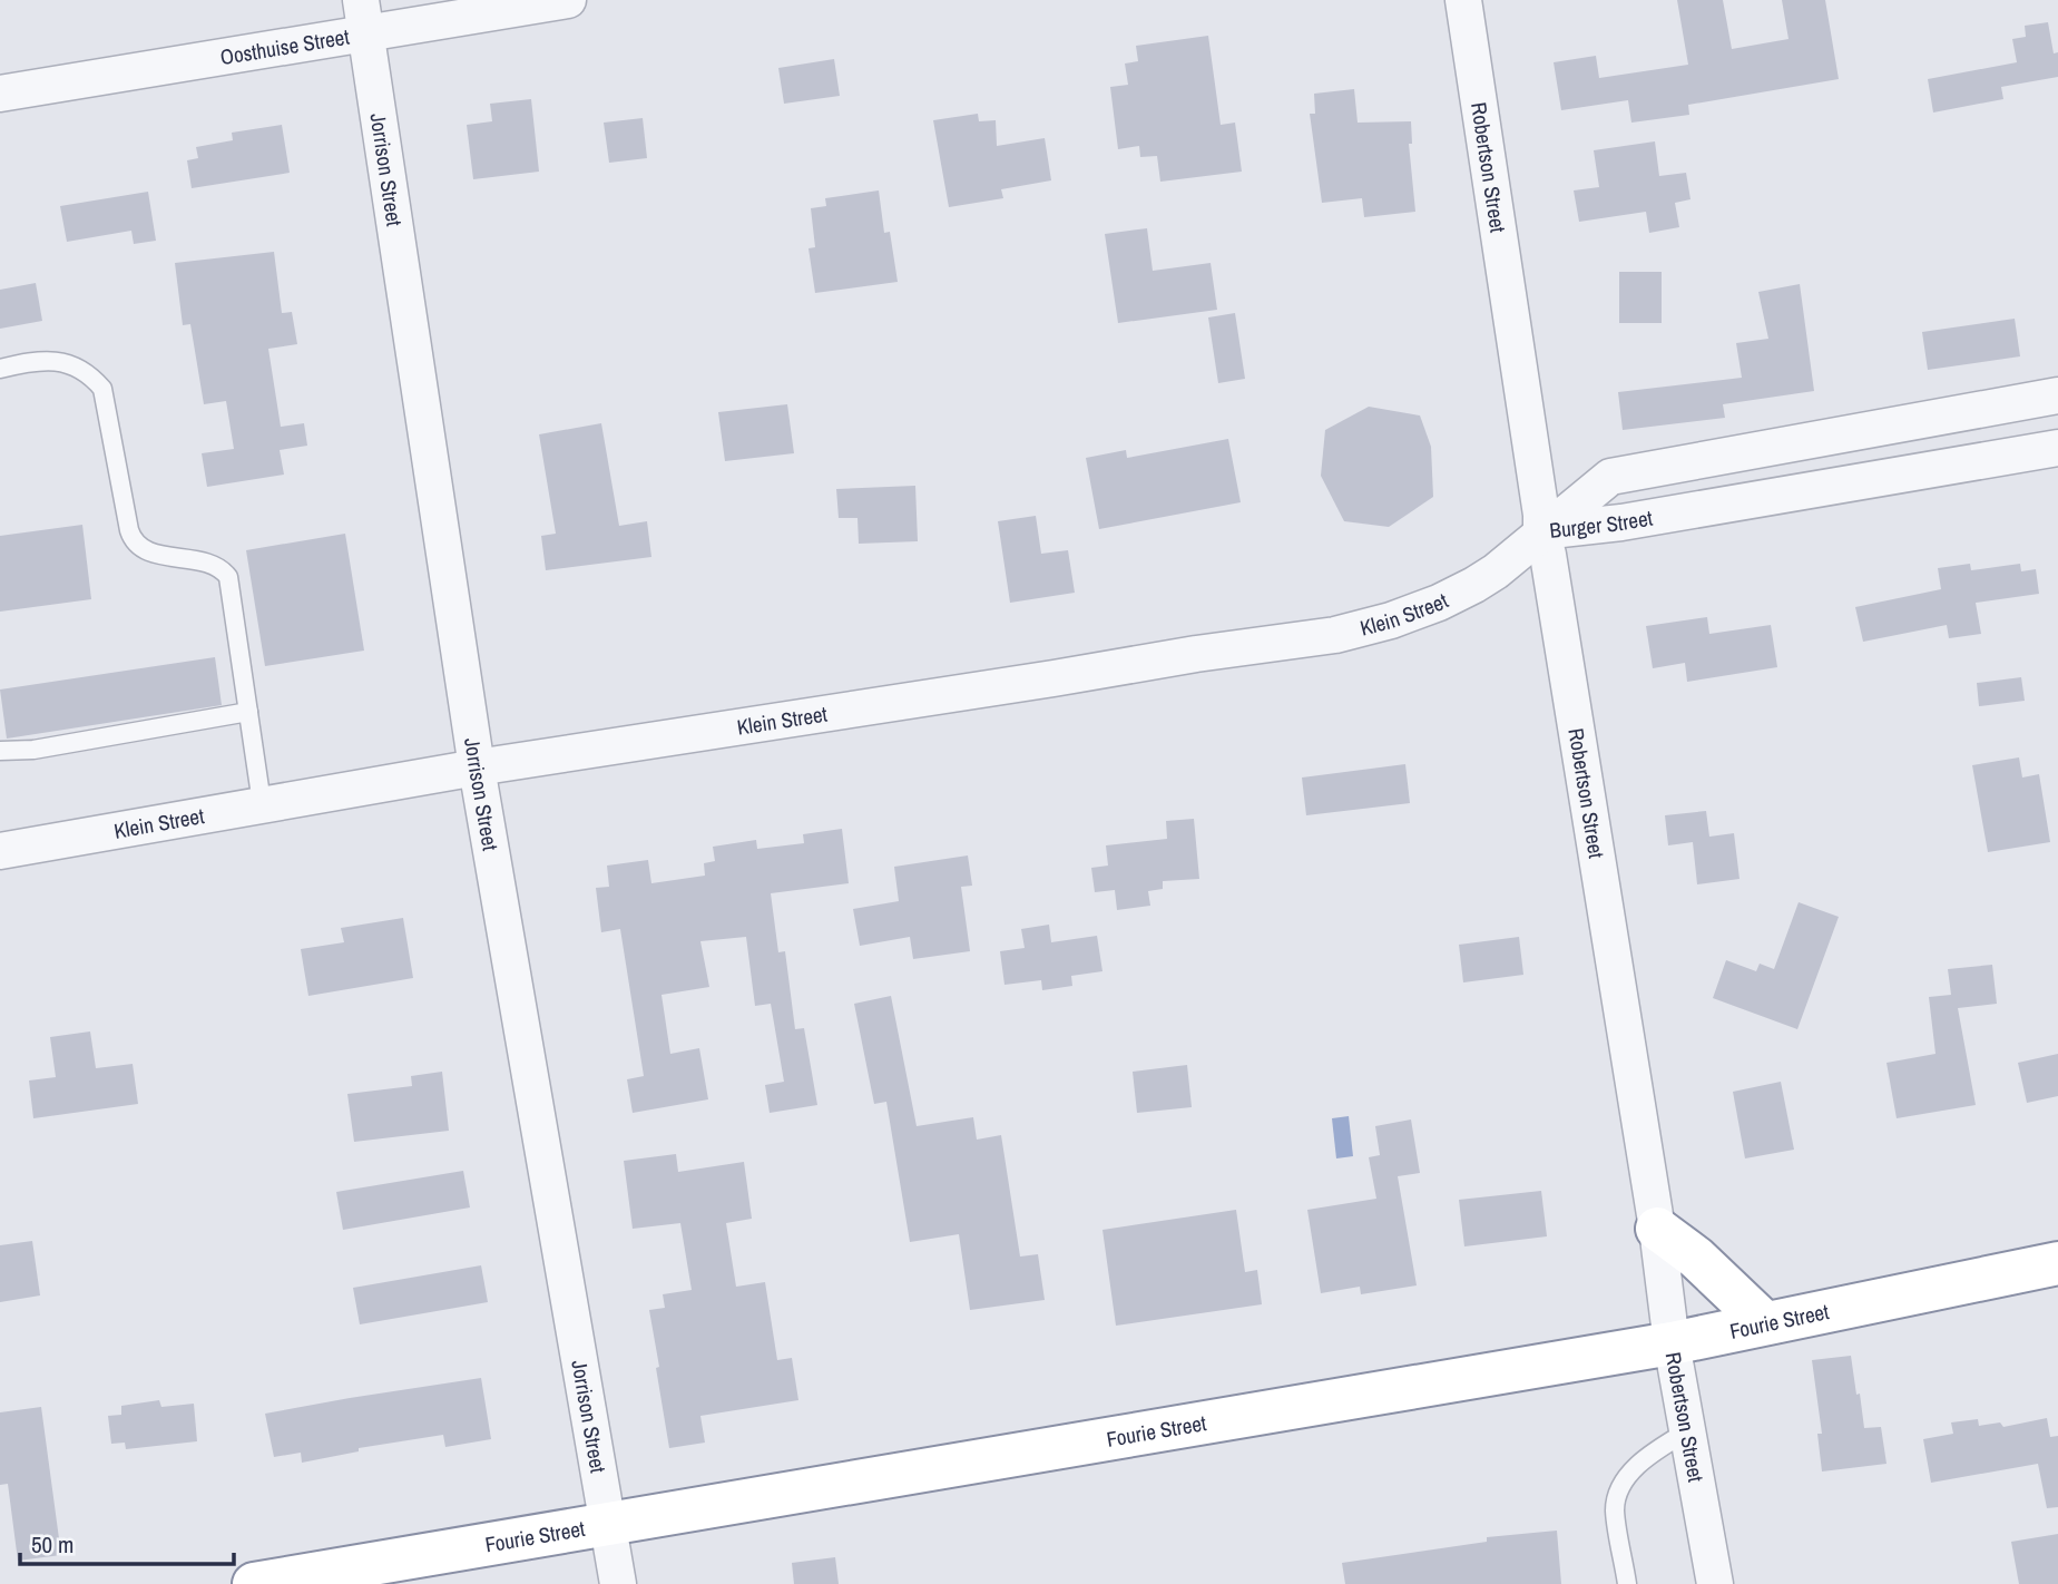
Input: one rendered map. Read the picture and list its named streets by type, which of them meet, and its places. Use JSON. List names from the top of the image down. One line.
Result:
{"streets":{"highway":["Fourie Street"],"street":["Oosthuise Street","Robertson Street","Jorrison Street","Burger Street","Klein Street"]},"crossings":[["Oosthuise Street","Jorrison Street"],["Robertson Street","Burger Street"],["Robertson Street","Klein Street"],["Robertson Street","Fourie Street"],["Jorrison Street","Klein Street"],["Jorrison Street","Fourie Street"],["Burger Street","Klein Street"]],"scale_bar":"50 m"}
